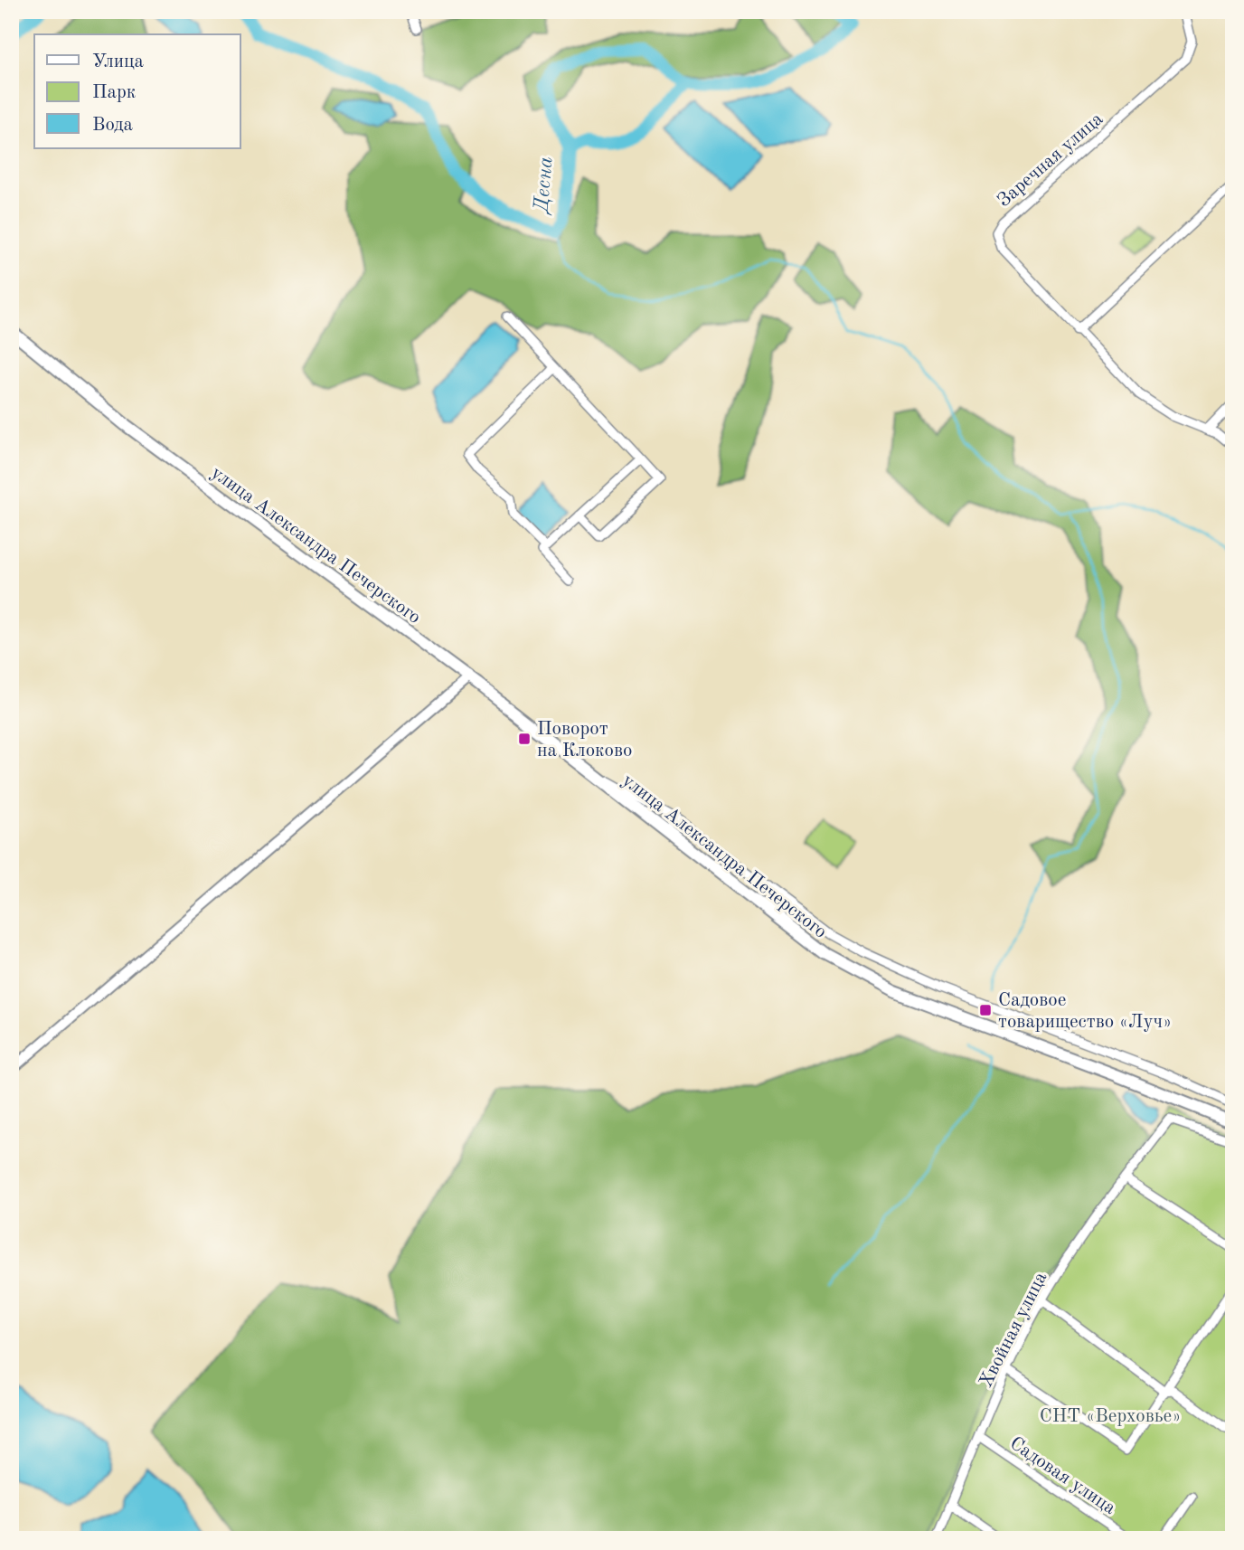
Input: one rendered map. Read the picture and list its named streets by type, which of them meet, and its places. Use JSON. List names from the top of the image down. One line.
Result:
{"streets":{"main road":["улица Александра Печерского"],"street":["Заречная улица","Хвойная улица","Садовая улица"]},"crossings":[["Хвойная улица","Садовая улица"]],"water":["Десна"],"parks":["СНТ «Верховье»"],"places":{"transit":["Поворот на Клоково","Садовое товарищество «Луч»"]},"legend":["Улица","Парк","Вода"]}
